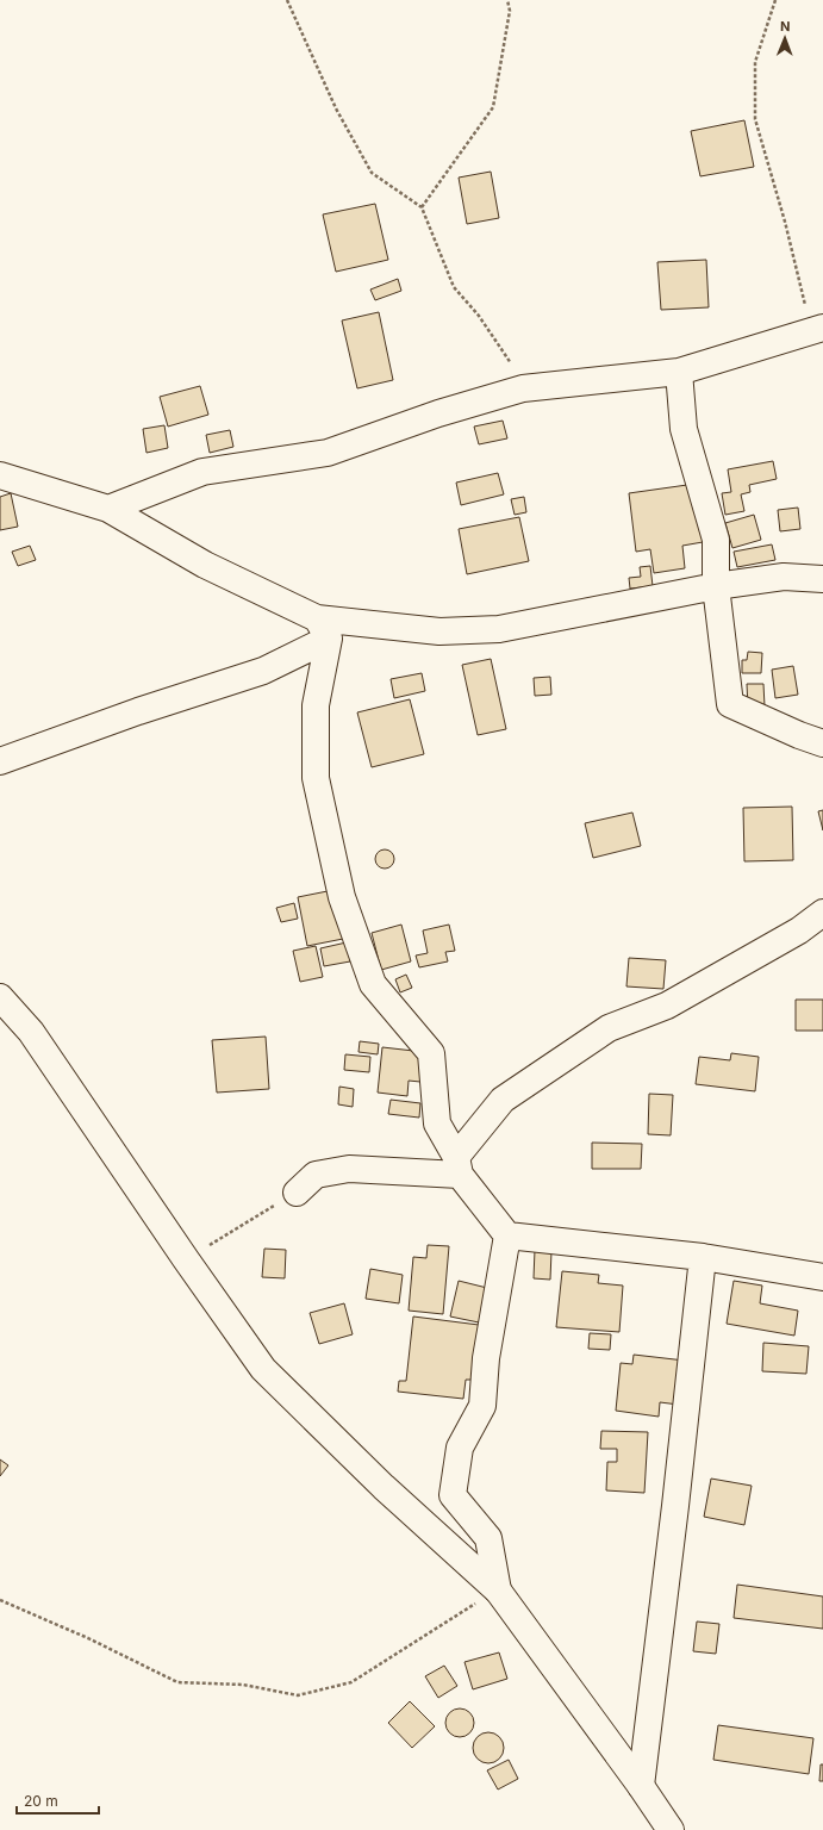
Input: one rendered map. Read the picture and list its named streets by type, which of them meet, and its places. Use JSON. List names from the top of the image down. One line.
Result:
{"scale_bar":"20 m","north":"top"}
